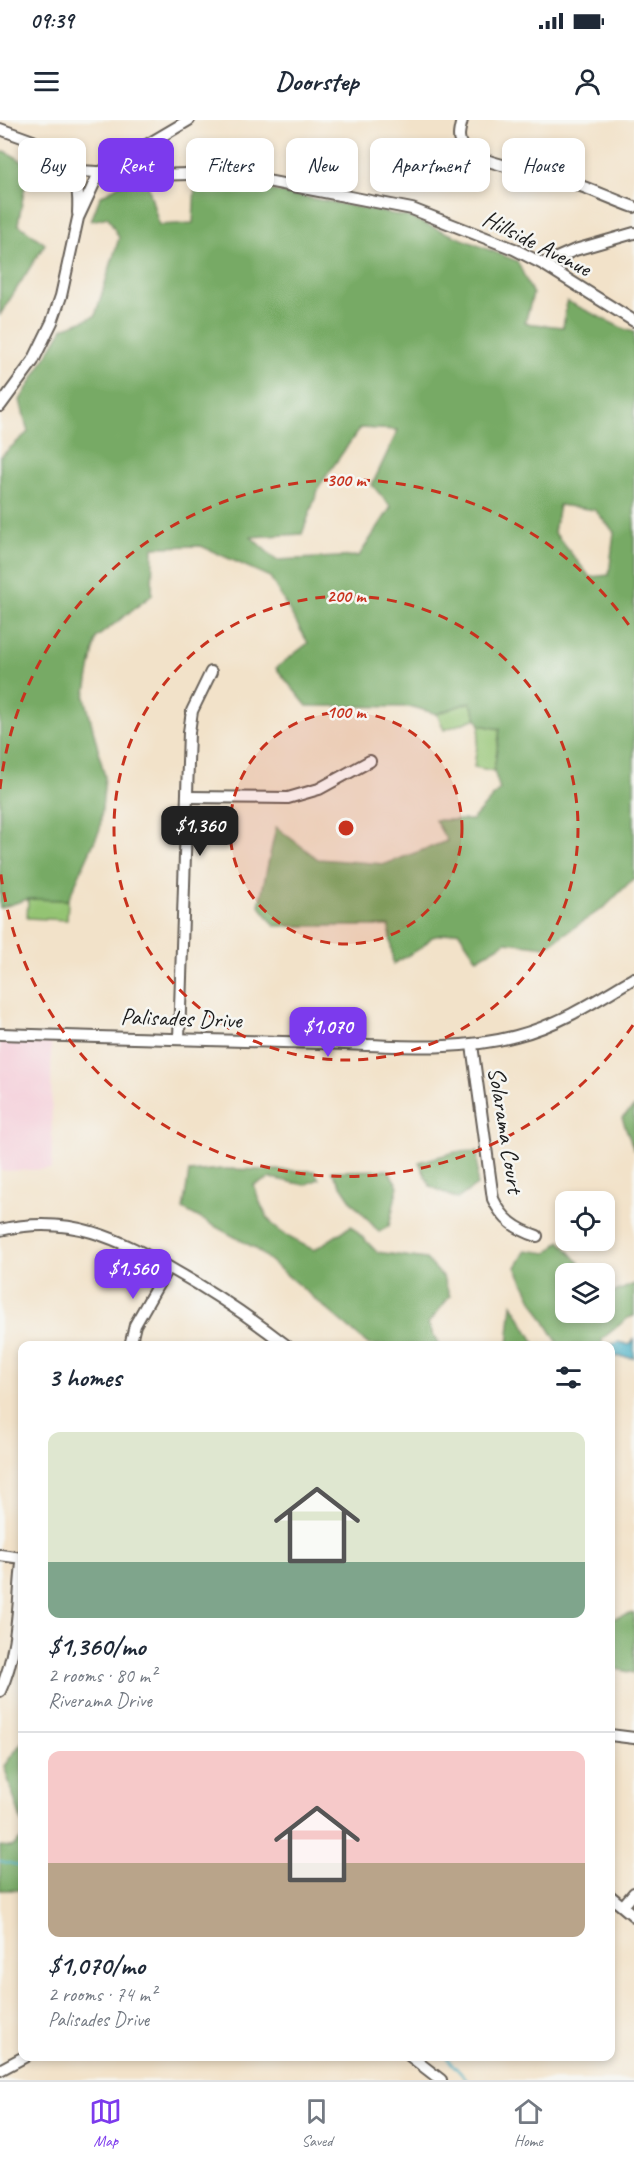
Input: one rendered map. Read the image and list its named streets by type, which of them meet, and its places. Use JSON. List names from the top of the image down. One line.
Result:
{"streets":{"street":["Hillside Avenue","Palisades Drive","Solarama Court"]},"crossings":[["Palisades Drive","Solarama Court"]],"page":{"status":"09:39","header":"Doorstep","chip":["Buy","Rent","Filters","New","Apartment","House"],"price":["$1,360","$1,070","$1,560"],"heading":"3 homes","list":[{"name":"$1,360/mo","note":"2 rooms · 80 m² · Riverama Drive"},{"name":"$1,070/mo","note":"2 rooms · 74 m² · Palisades Drive"}],"tabs":["Map","Saved","Home"]},"rings":["300 m","200 m","100 m"]}
